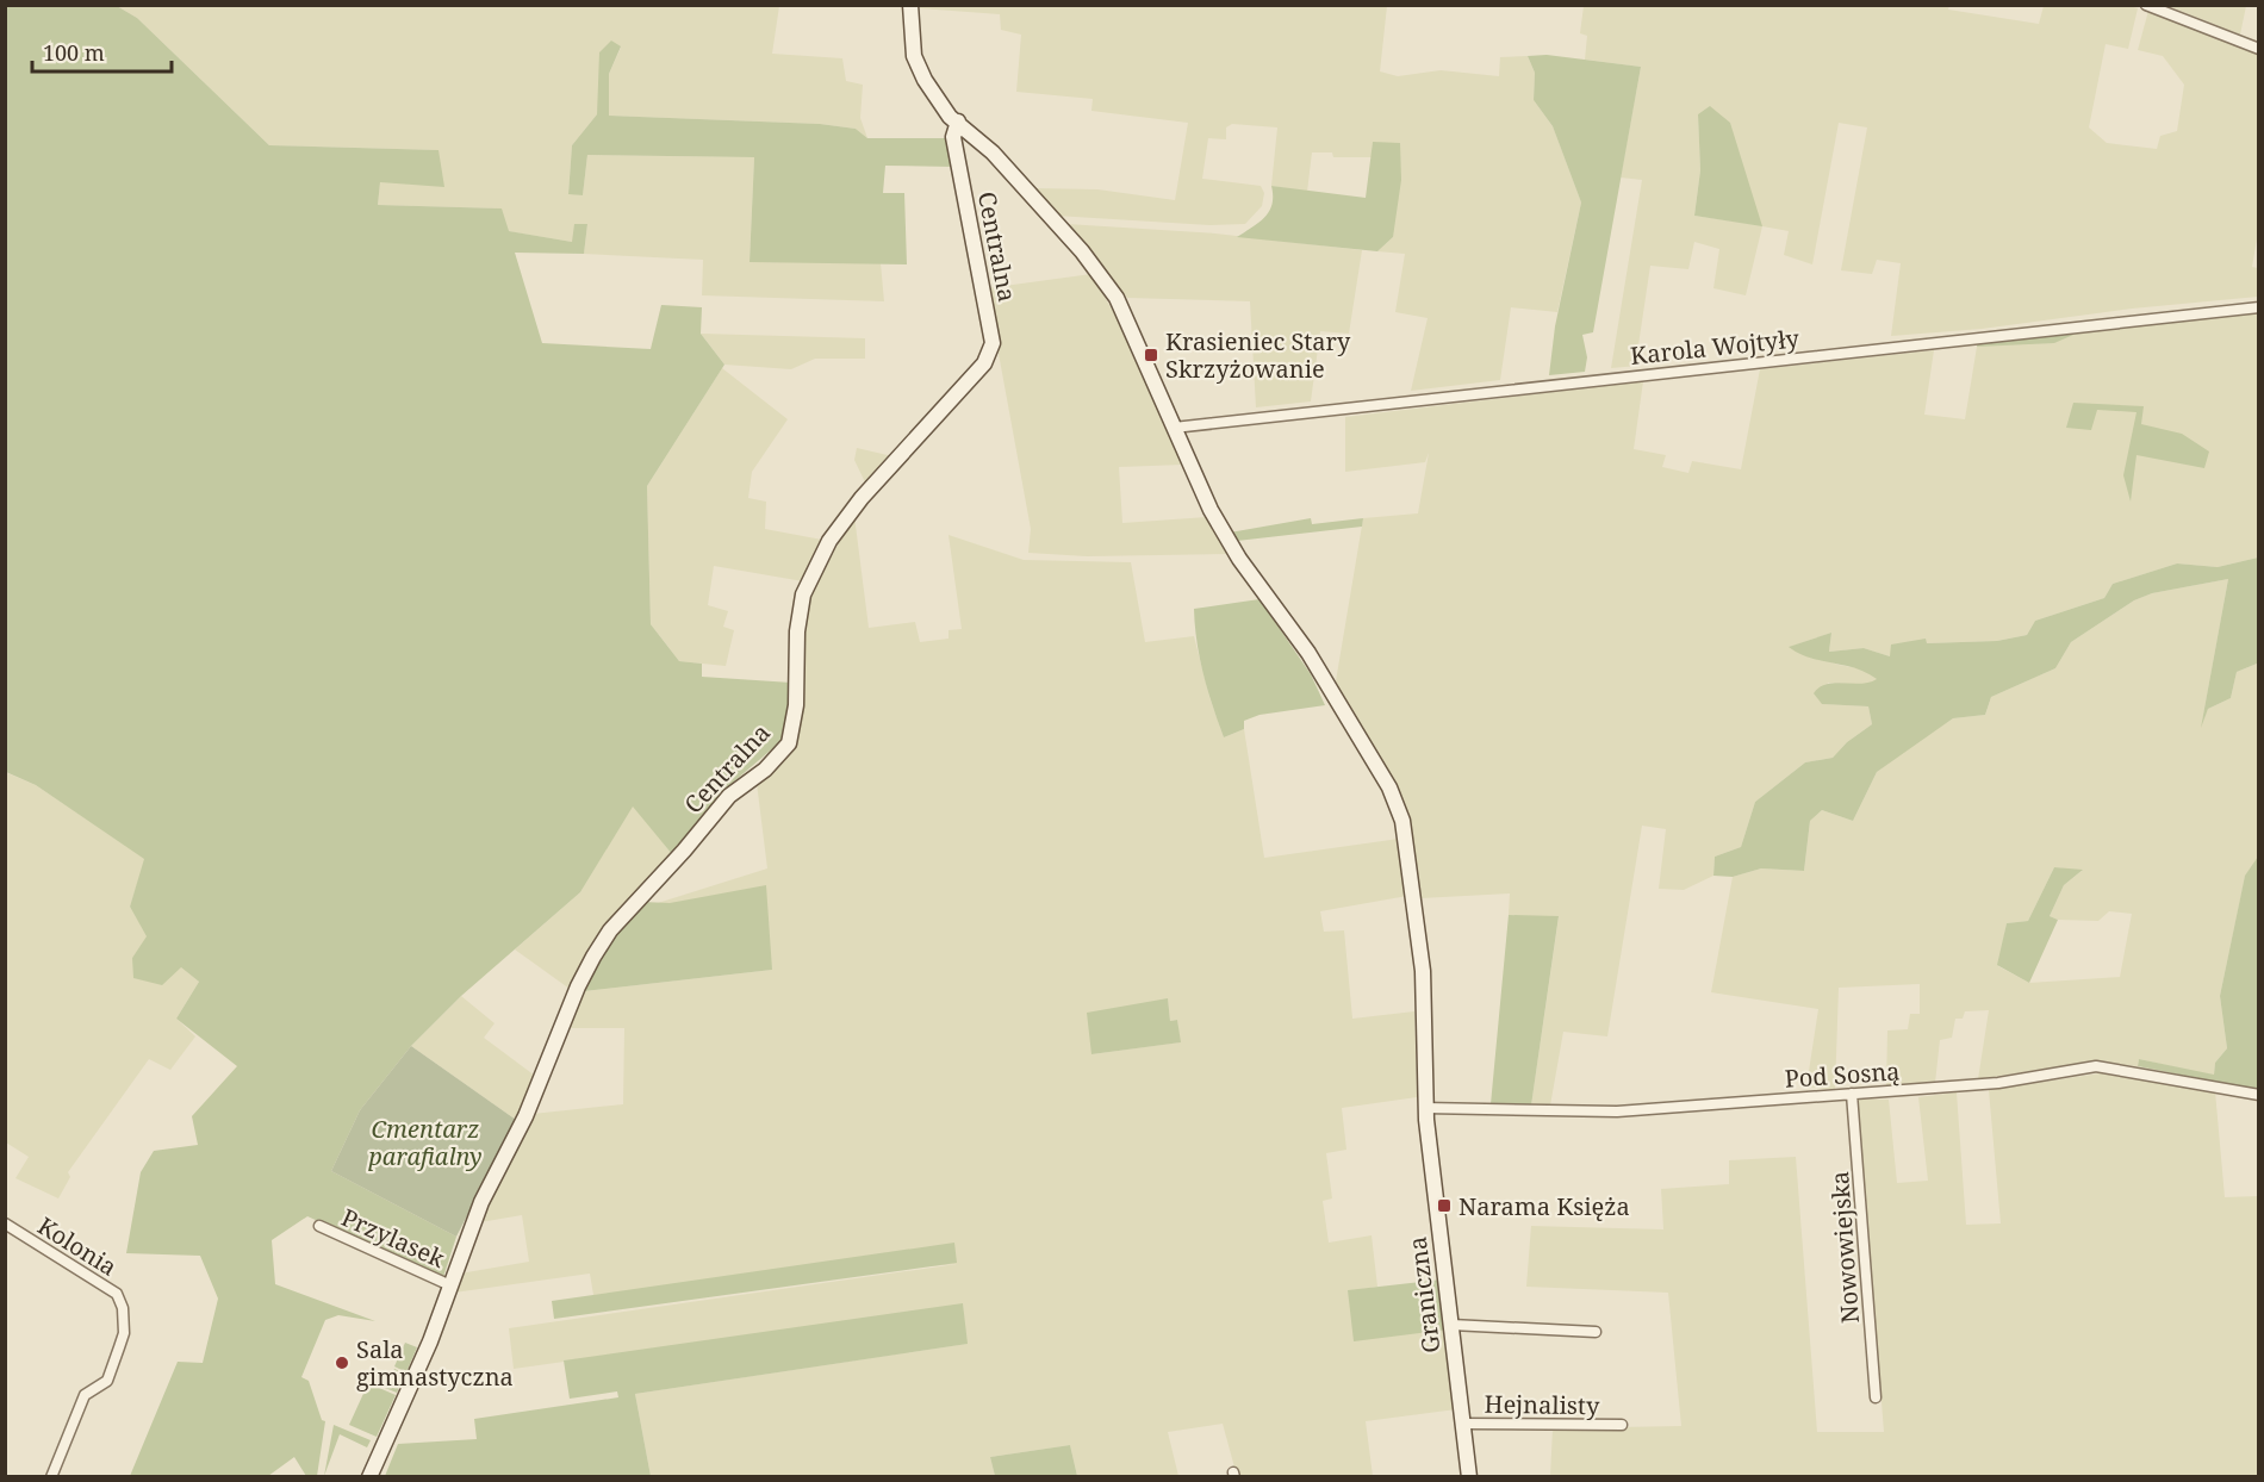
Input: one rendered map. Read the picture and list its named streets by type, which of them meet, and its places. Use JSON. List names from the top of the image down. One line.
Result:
{"streets":{"street":["Centralna","Karola Wojtyły","Pod Sosną","Przylasek","Kolonia","Nowowiejska","Graniczna","Hejnalisty"]},"crossings":[["Centralna","Przylasek"],["Centralna","Graniczna"],["Karola Wojtyły","Graniczna"],["Pod Sosną","Nowowiejska"],["Pod Sosną","Graniczna"],["Graniczna","Hejnalisty"]],"parks":["Cmentarz parafialny"],"places":{"transit":["Krasieniec Stary Skrzyżowanie","Narama Księża"],"other":["Sala gimnastyczna"]},"scale_bar":"100 m"}
